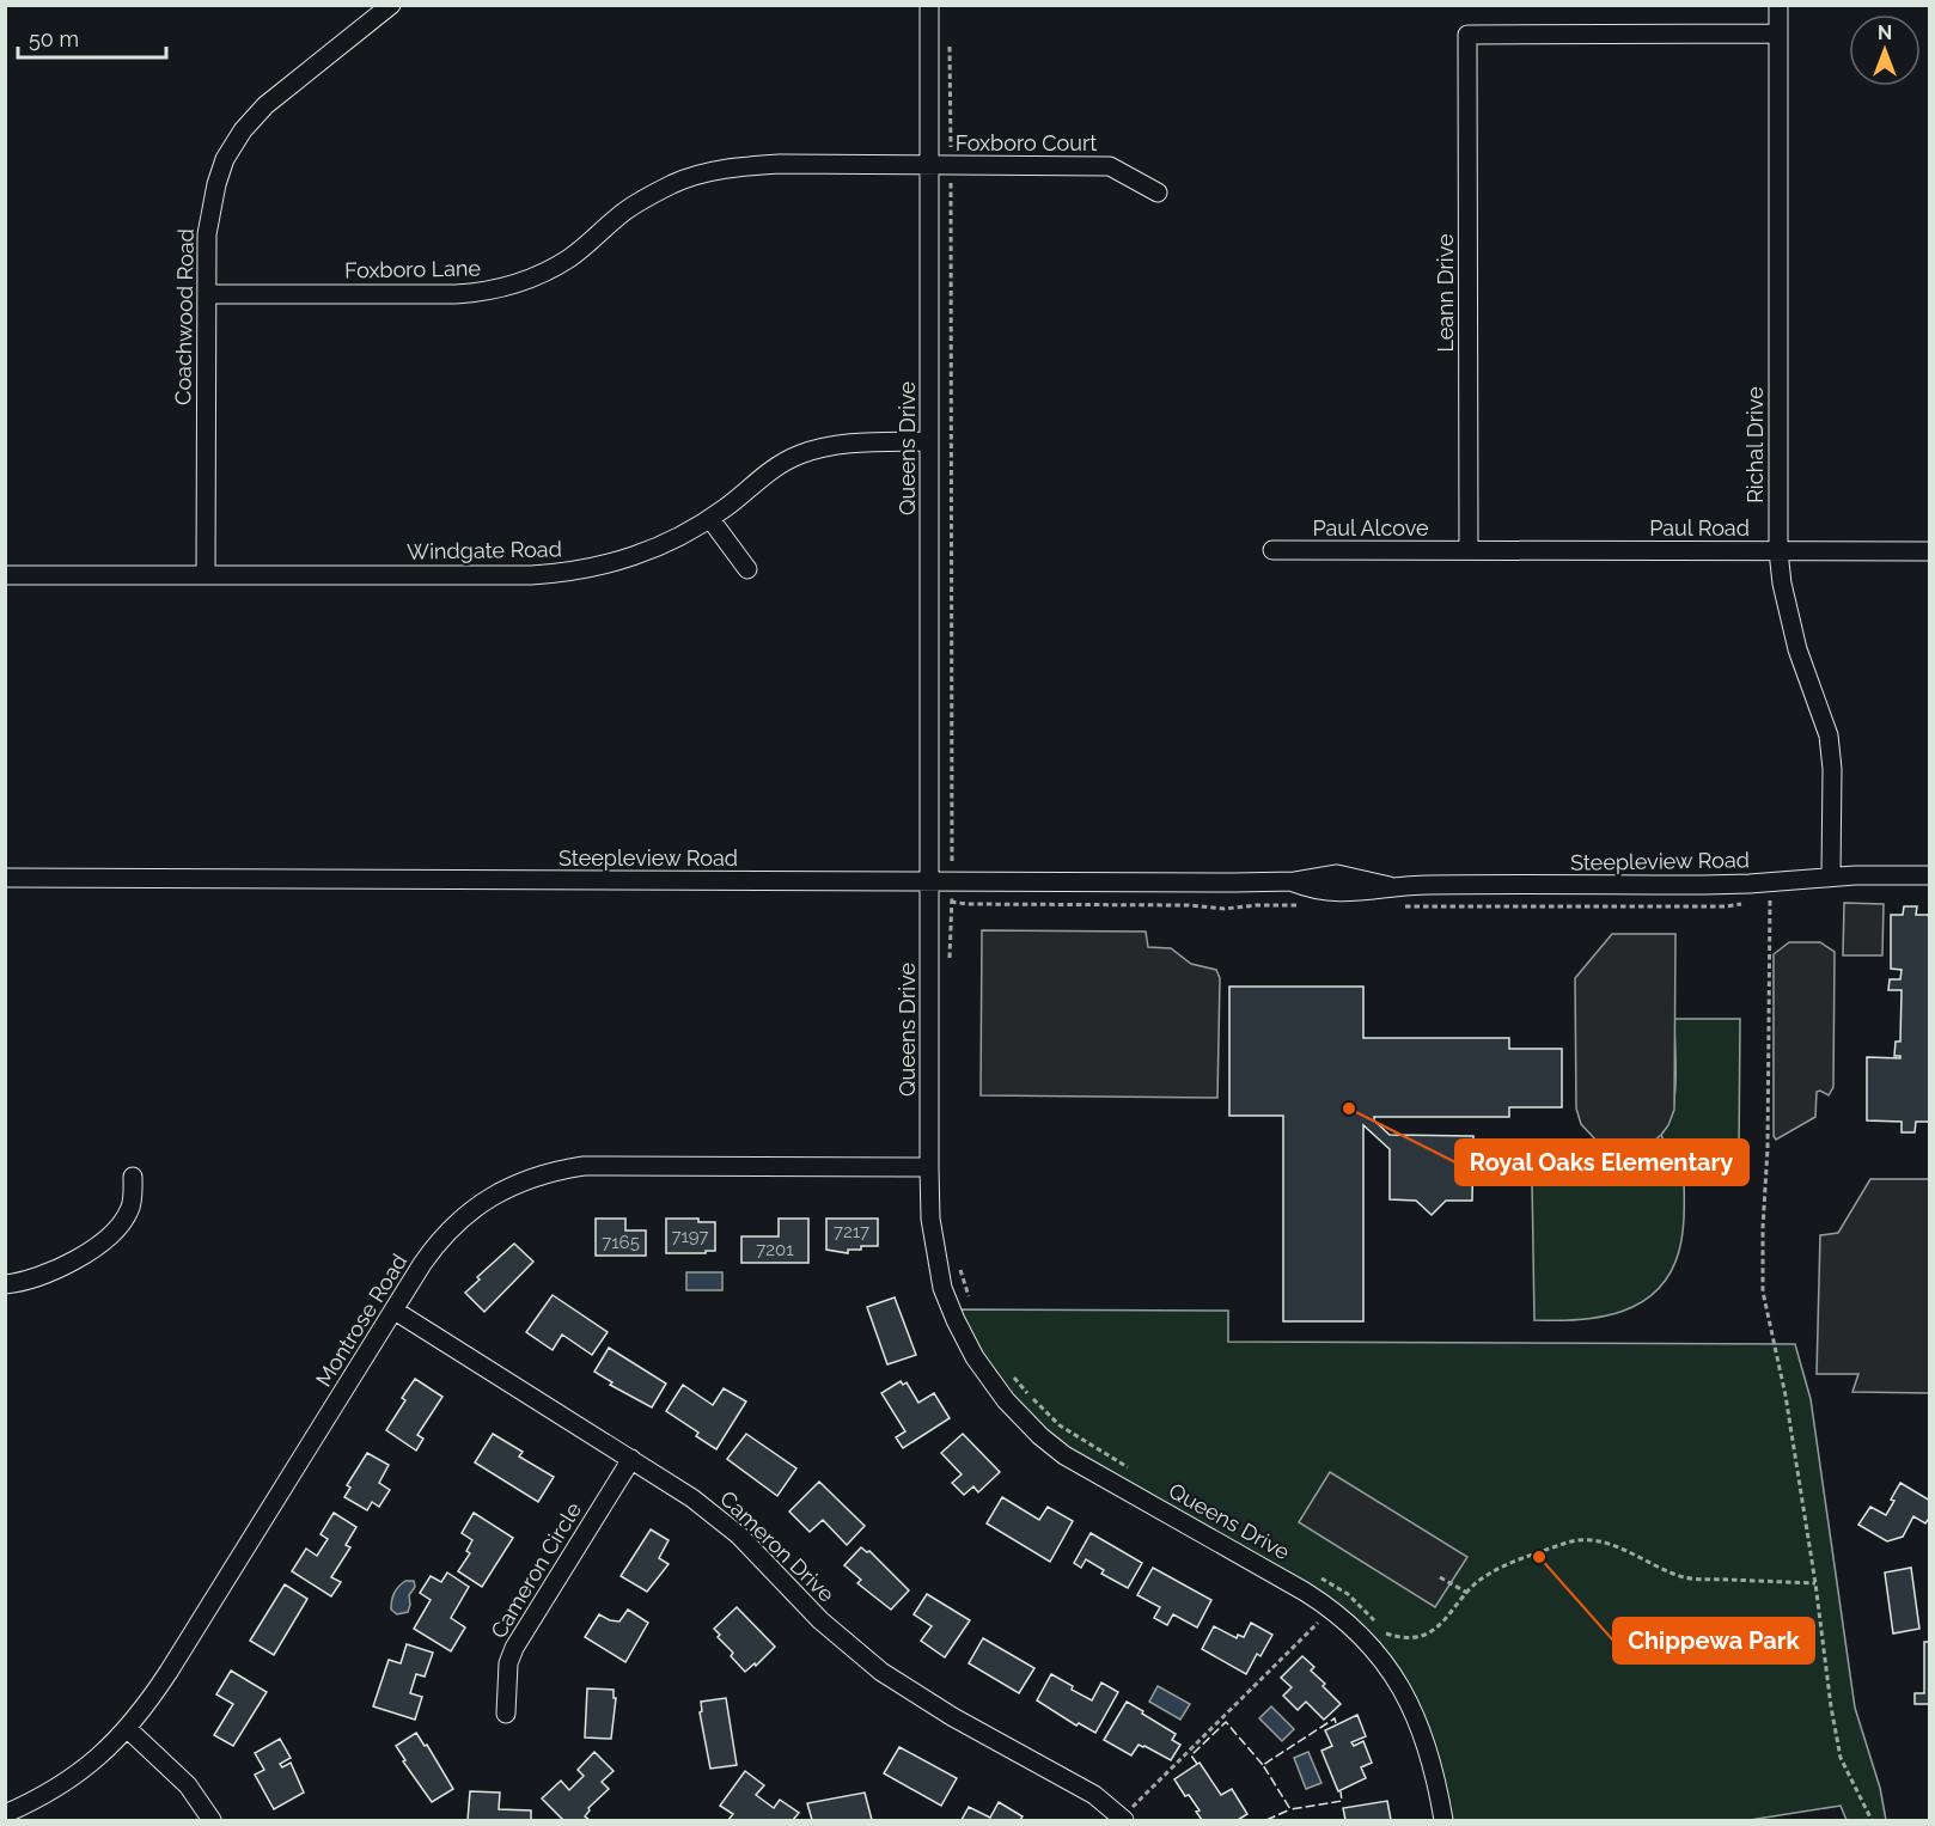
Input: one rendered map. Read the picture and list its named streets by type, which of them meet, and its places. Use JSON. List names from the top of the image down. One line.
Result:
{"streets":{"street":["Foxboro Court","Foxboro Lane","Leann Drive","Coachwood Road","Richal Drive","Queens Drive","Paul Alcove","Paul Road","Windgate Road","Steepleview Road","Montrose Road","Cameron Drive","Cameron Circle"]},"crossings":[["Foxboro Court","Foxboro Lane"],["Foxboro Court","Queens Drive"],["Foxboro Lane","Coachwood Road"],["Foxboro Lane","Queens Drive"],["Leann Drive","Richal Drive"],["Leann Drive","Paul Alcove"],["Leann Drive","Paul Road"],["Coachwood Road","Windgate Road"],["Richal Drive","Paul Road"],["Richal Drive","Steepleview Road"],["Queens Drive","Windgate Road"],["Queens Drive","Steepleview Road"],["Queens Drive","Montrose Road"],["Paul Alcove","Paul Road"],["Montrose Road","Cameron Drive"],["Cameron Drive","Cameron Circle"]],"places":["Royal Oaks Elementary","Chippewa Park"],"house_numbers":["7217","7197","7165","7201"],"scale_bar":"50 m","north":"top"}
